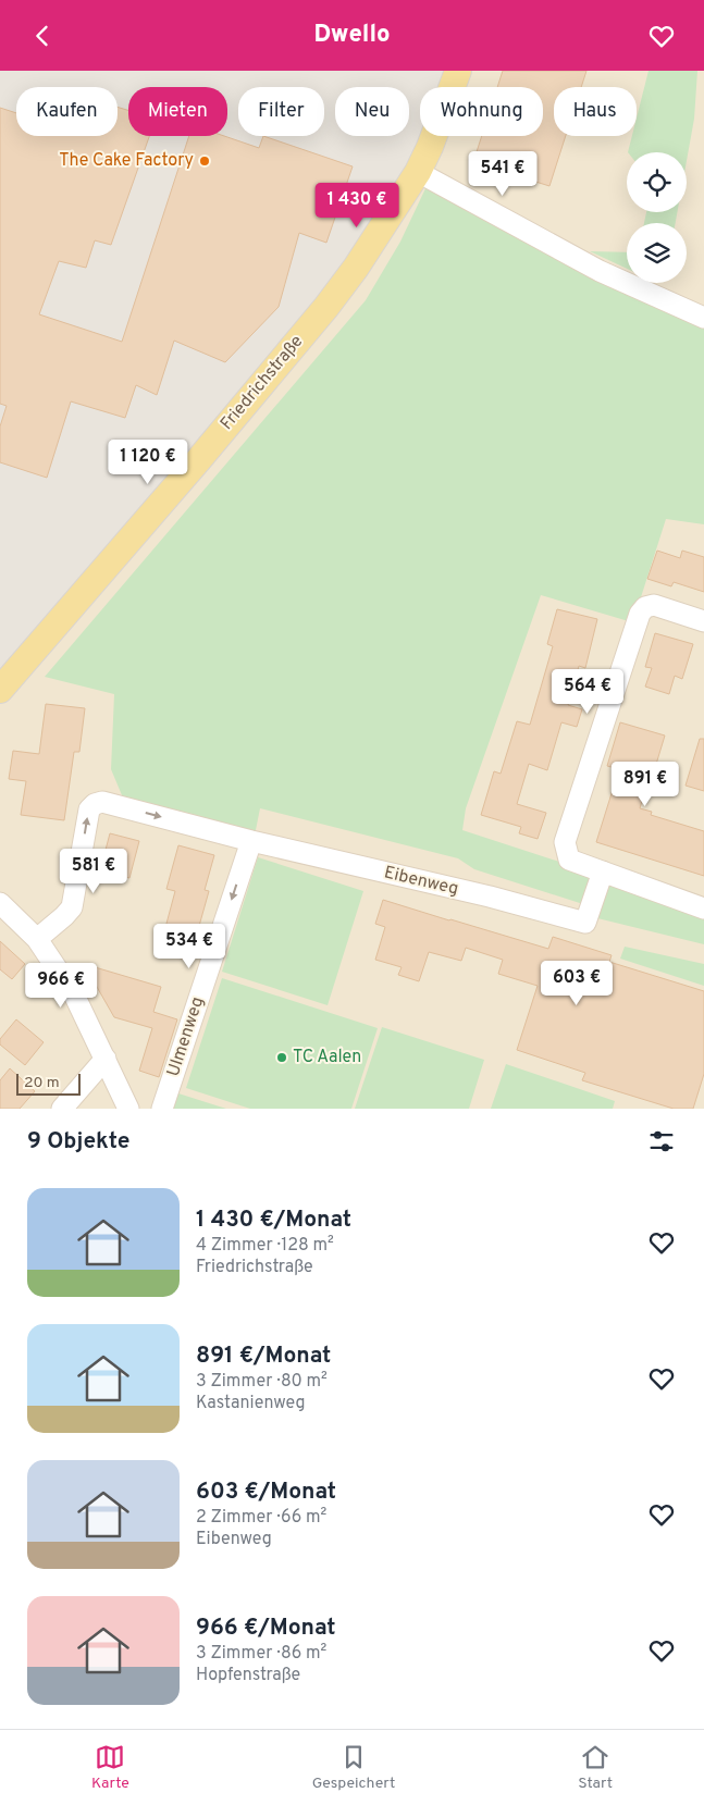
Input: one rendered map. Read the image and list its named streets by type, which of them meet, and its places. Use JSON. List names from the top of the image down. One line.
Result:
{"streets":{"main road":["Friedrichstraße"],"street":["Eibenweg","Ulmenweg"]},"crossings":[["Eibenweg","Ulmenweg"]],"one_way":["Ulmenweg"],"places":["The Cake Factory","TC Aalen"],"scale_bar":"20 m","page":{"header":"Dwello","chip":["Kaufen","Mieten","Filter","Neu","Wohnung","Haus"],"price":["541 €","1 430 €","1 120 €","564 €","891 €","581 €","534 €","603 €","966 €"],"scale":"20 m","heading":"9 Objekte","list":[{"name":"1 430 €/Monat","note":"4 Zimmer · 128 m² · Friedrichstraße"},{"name":"891 €/Monat","note":"3 Zimmer · 80 m² · Kastanienweg"},{"name":"603 €/Monat","note":"2 Zimmer · 66 m² · Eibenweg"},{"name":"966 €/Monat","note":"3 Zimmer · 86 m² · Hopfenstraße"}],"tabs":["Karte","Gespeichert","Start"]}}
